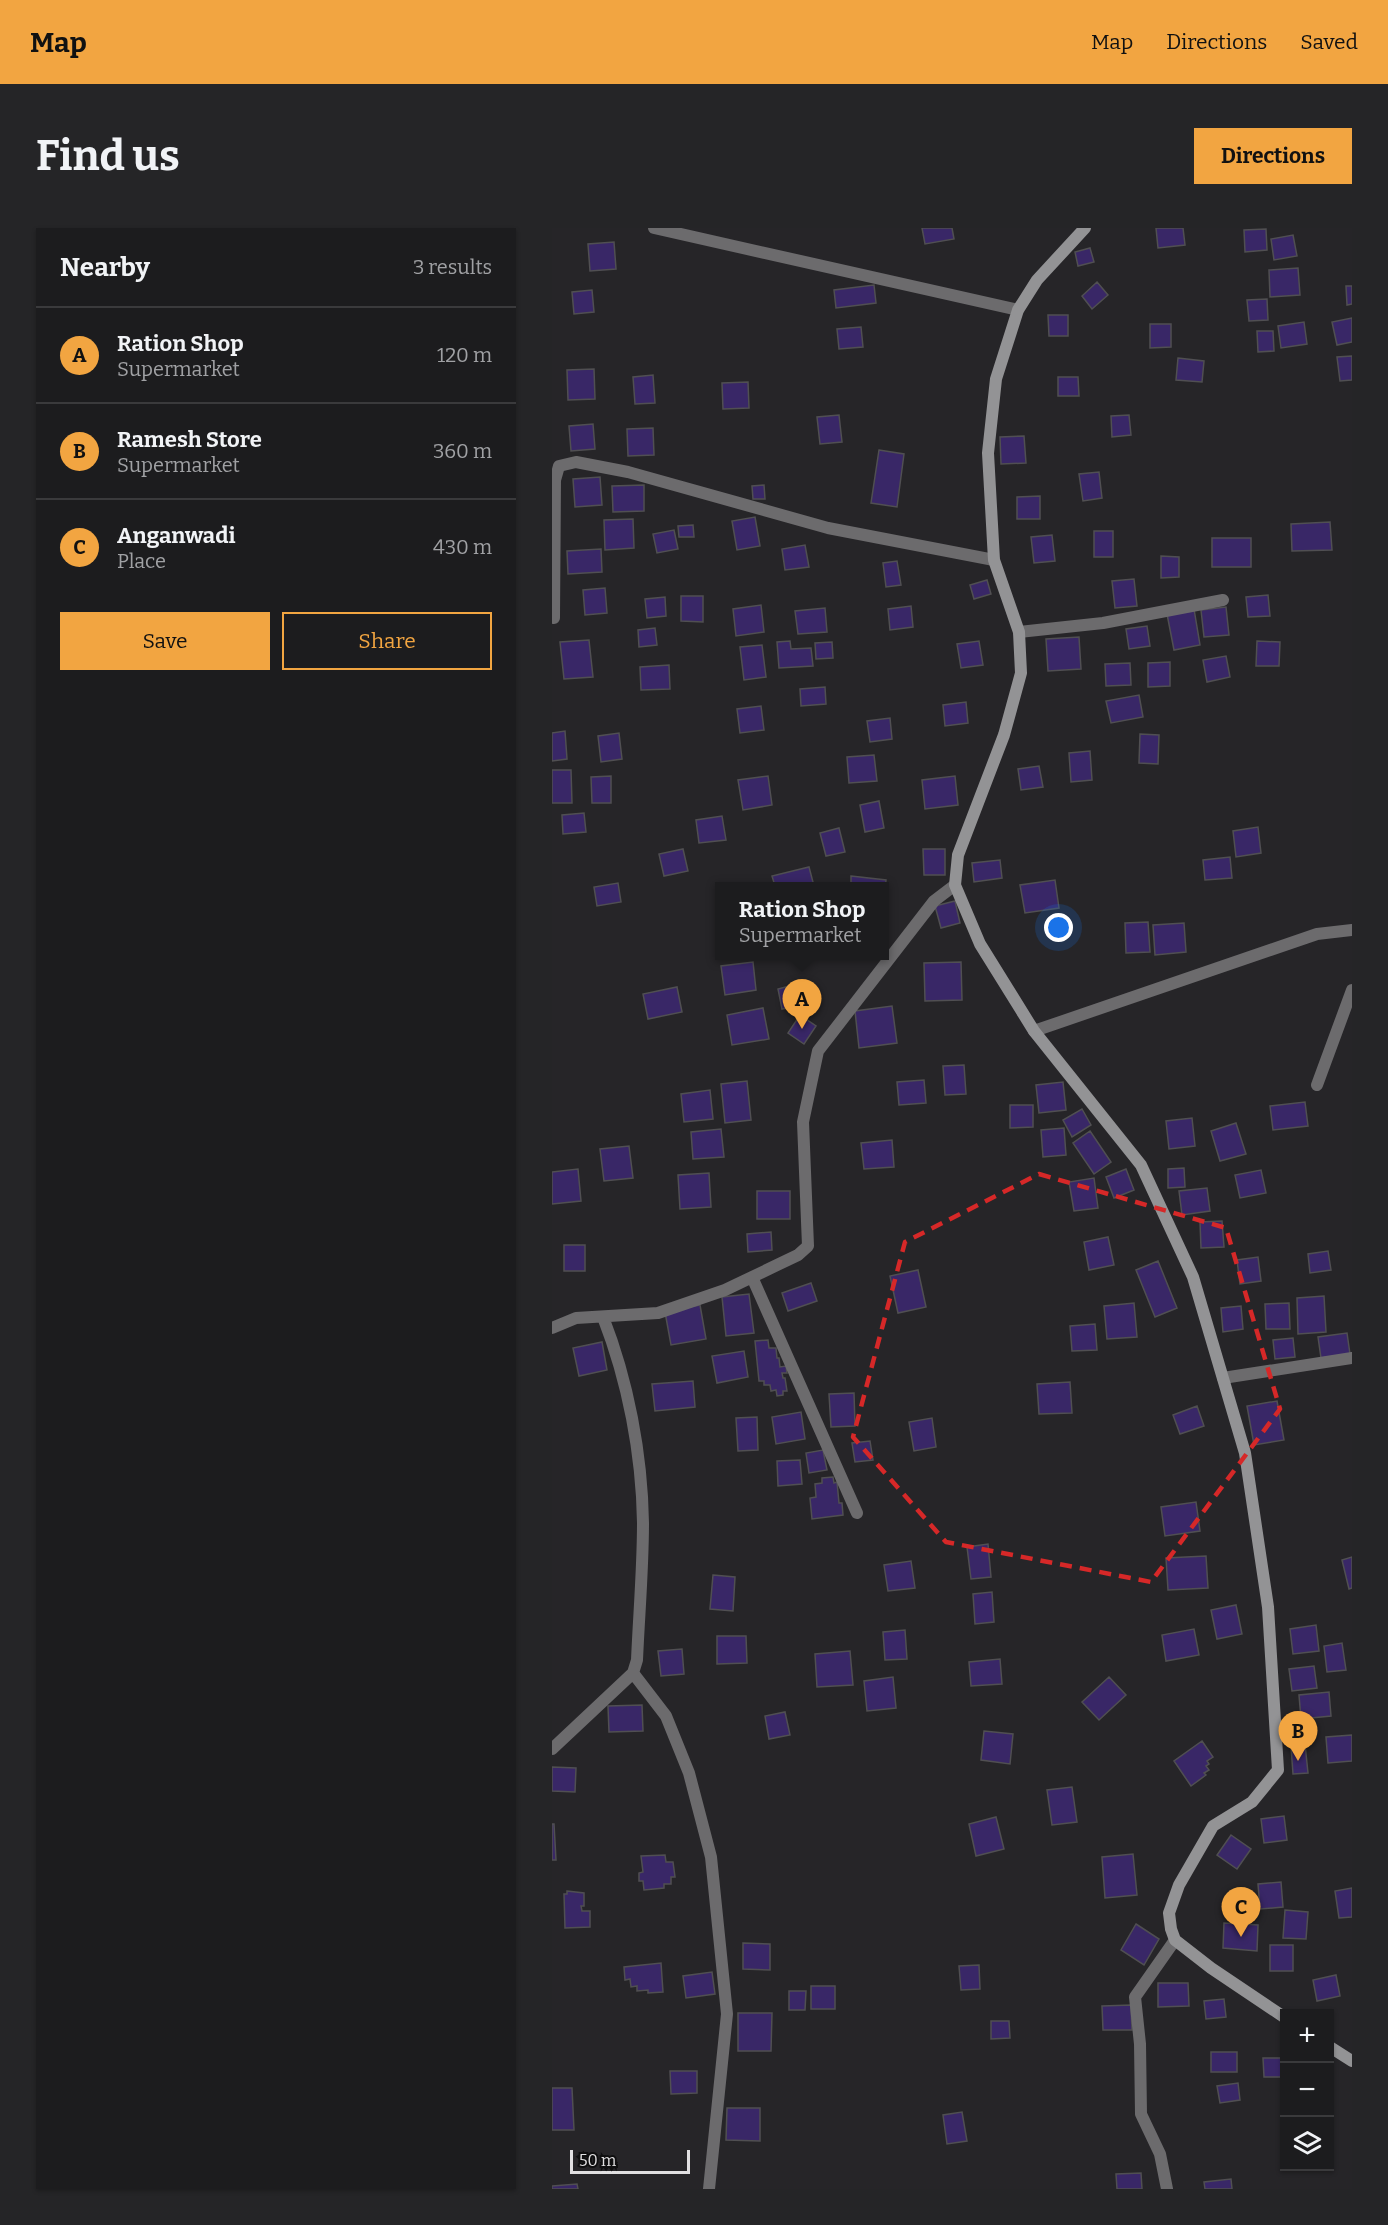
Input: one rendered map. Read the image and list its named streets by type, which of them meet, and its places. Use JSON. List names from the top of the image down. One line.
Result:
{"scale_bar":"50 m","page":{"header":"Map","nav":["Map","Directions","Saved"],"buttons":["Directions",["Save","Share"]],"title":"Find us","heading":["Nearby","3 results"],"list":[{"mark":"A","name":"Ration Shop","note":"Supermarket","value":"120 m"},{"mark":"B","name":"Ramesh Store","note":"Supermarket","value":"360 m"},{"mark":"C","name":"Anganwadi","note":"Place","value":"430 m"}],"popup":["Ration Shop","Supermarket"],"pins":["A","B","C"],"map_buttons":["+","−"],"scale":"50 m"}}
